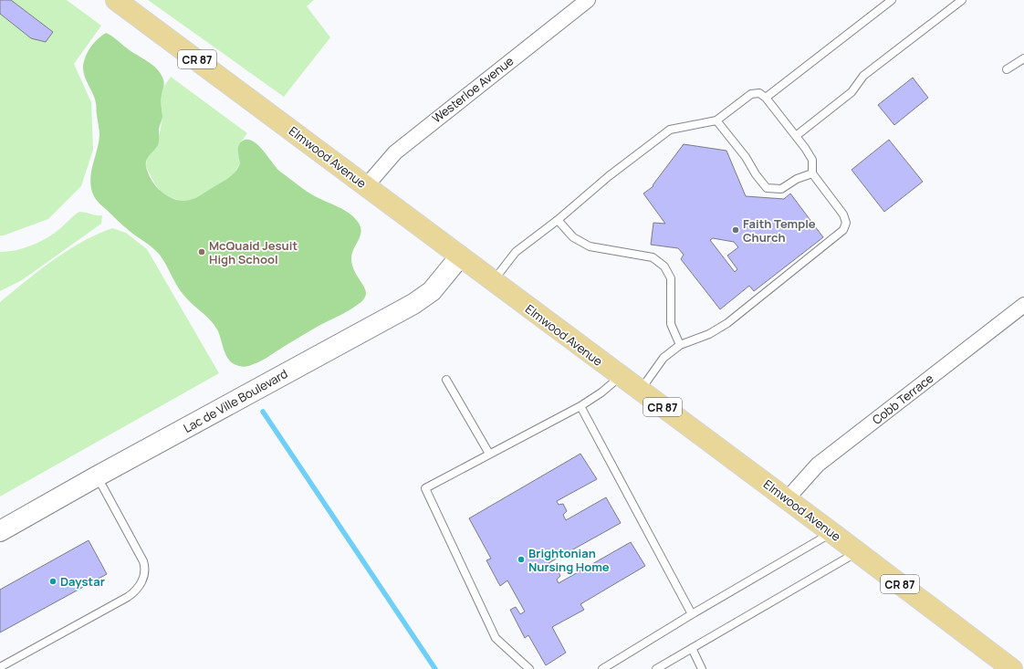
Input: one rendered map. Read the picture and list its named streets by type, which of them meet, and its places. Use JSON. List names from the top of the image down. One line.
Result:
{"streets":{"main road":["CR 87","Elmwood Avenue"],"street":["Westerloe Avenue","Cobb Terrace","Lac de Ville Boulevard"]},"crossings":[["Westerloe Avenue","Elmwood Avenue"],["Elmwood Avenue","Cobb Terrace"],["Elmwood Avenue","Lac de Ville Boulevard"]],"places":["Faith Temple Church","McQuaid Jesuit High School","Brightonian Nursing Home","Daystar"]}
